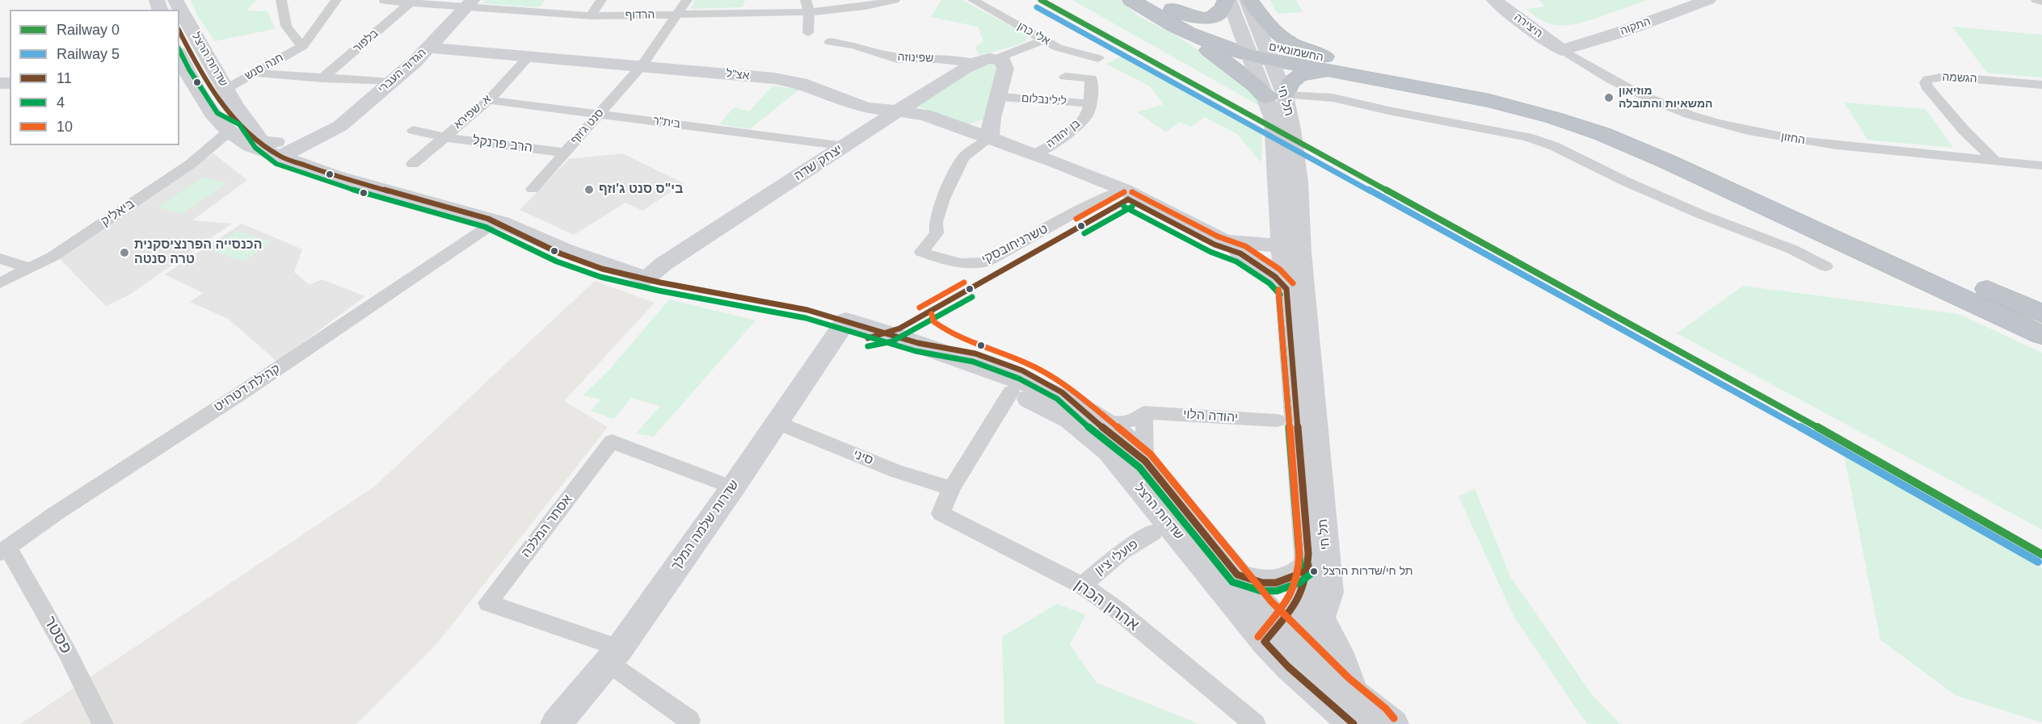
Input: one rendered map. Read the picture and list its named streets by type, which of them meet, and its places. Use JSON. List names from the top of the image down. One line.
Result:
{"streets":{"street":["הרדוף","היצירה","התקוה","אלי כהן","בלפור","שפינוזה","שדרות הרצל","חנה סנש","הגדוד העברי","אצ\"ל","הגשמה","לילינבלום","תל חי","א. שפירא","בית\"ר","סנט ג'וזף","בן יהודה","החזון","הרב פרנקל","יצחק שדה","ביאליק","טשרניחובסקי","קהילת דטרויט","יהודה הלוי","סיני","שדרות שלמה המלך","אסתר המלכה","פועלי ציון","אהרון הכהן","פסטר"]},"crossings":[["הרדוף","בלפור"],["הרדוף","הגדוד העברי"],["הרדוף","סנט ג'וזף"],["היצירה","התקוה"],["היצירה","החזון"],["התקוה","החזון"],["אלי כהן","יצחק שדה"],["שפינוזה","יצחק שדה"],["שדרות הרצל","חנה סנש"],["שדרות הרצל","הגדוד העברי"],["שדרות הרצל","תל חי"],["שדרות הרצל","יצחק שדה"],["שדרות הרצל","ביאליק"],["שדרות הרצל","קהילת דטרויט"],["שדרות הרצל","יהודה הלוי"],["שדרות הרצל","שדרות שלמה המלך"],["הגדוד העברי","אצ\"ל"],["אצ\"ל","תל חי"],["אצ\"ל","א. שפירא"],["אצ\"ל","סנט ג'וזף"],["אצ\"ל","בן יהודה"],["אצ\"ל","יצחק שדה"],["אצ\"ל","טשרניחובסקי"],["הגשמה","החזון"],["לילינבלום","בן יהודה"],["א. שפירא","בית\"ר"],["א. שפירא","הרב פרנקל"],["בית\"ר","סנט ג'וזף"],["בית\"ר","יצחק שדה"],["סנט ג'וזף","הרב פרנקל"],["קהילת דטרויט","פסטר"],["סיני","שדרות שלמה המלך"],["סיני","אהרון הכהן"],["שדרות שלמה המלך","אסתר המלכה"],["פועלי ציון","אהרון הכהן"]],"places":["מוזיאון המשאיות והתובלה","בי\"ס סנט ג'וזף","הכנסייה הפרנציסקנית טרה סנטה","תל חי/שדרות הרצל"],"lines":["rail line 0","rail line 5","transit line 11","transit line 4","transit line 10"],"legend":["Railway 0","Railway 5","11","4","10"]}
